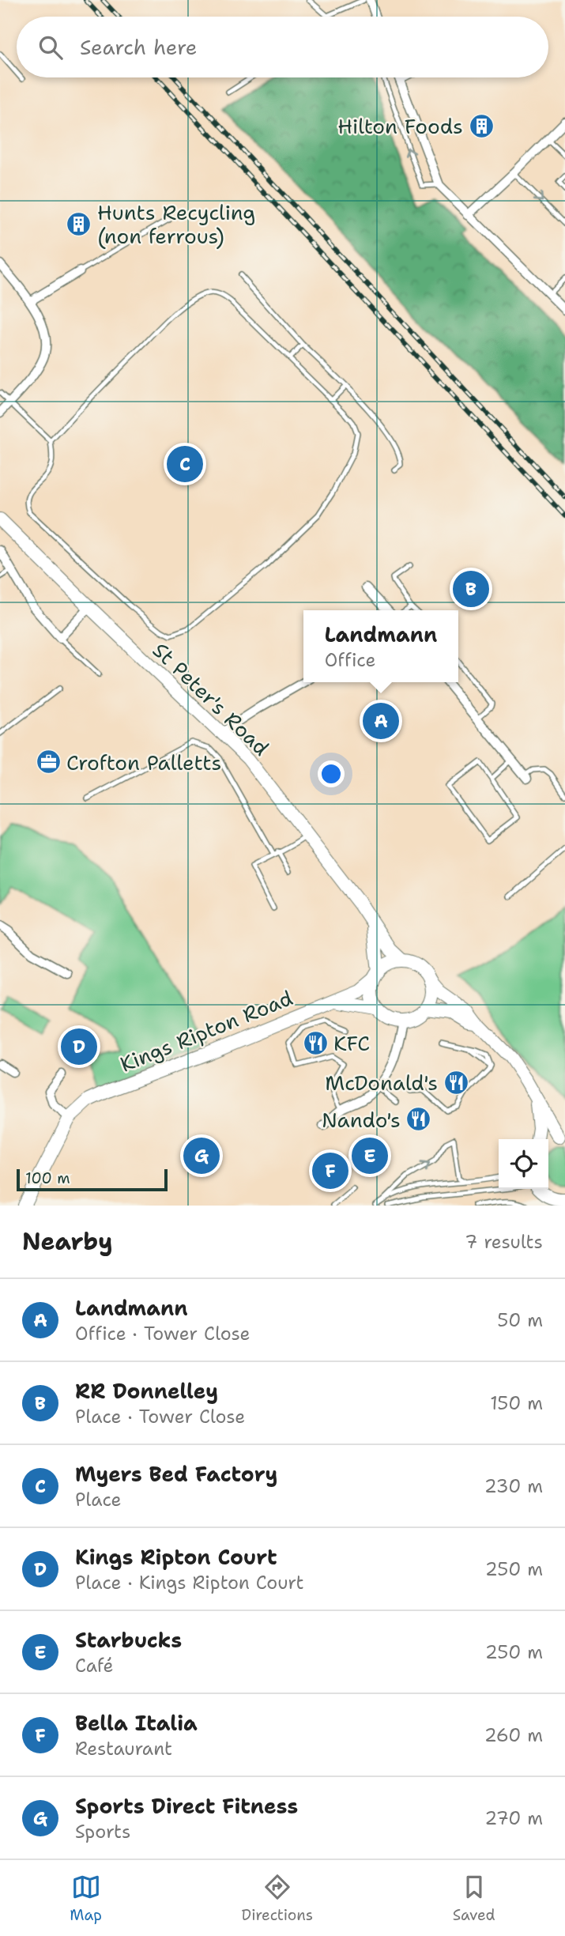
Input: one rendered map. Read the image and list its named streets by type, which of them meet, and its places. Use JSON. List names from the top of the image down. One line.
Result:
{"streets":{"street":["St Peter's Road","Kings Ripton Road"]},"crossings":[["St Peter's Road","Kings Ripton Road"]],"places":{"building":["Hilton Foods","Hunts Recycling (non ferrous)"],"office":["Crofton Palletts"],"restaurant":["KFC","McDonald's","Nando's"]},"scale_bar":"100 m","page":{"search":"Search here","pins":["C","B","A","D","E","G","F"],"popup":["Landmann","Office"],"scale":"100 m","heading":["Nearby","7 results"],"list":[{"mark":"A","name":"Landmann","note":"Office · Tower Close","value":"50 m"},{"mark":"B","name":"RR Donnelley","note":"Place · Tower Close","value":"150 m"},{"mark":"C","name":"Myers Bed Factory","note":"Place","value":"230 m"},{"mark":"D","name":"Kings Ripton Court","note":"Place · Kings Ripton Court","value":"250 m"},{"mark":"E","name":"Starbucks","note":"Café","value":"250 m"},{"mark":"F","name":"Bella Italia","note":"Restaurant","value":"260 m"},{"mark":"G","name":"Sports Direct Fitness","note":"Sports","value":"270 m"}],"nav":["Map","Directions","Saved"]}}
